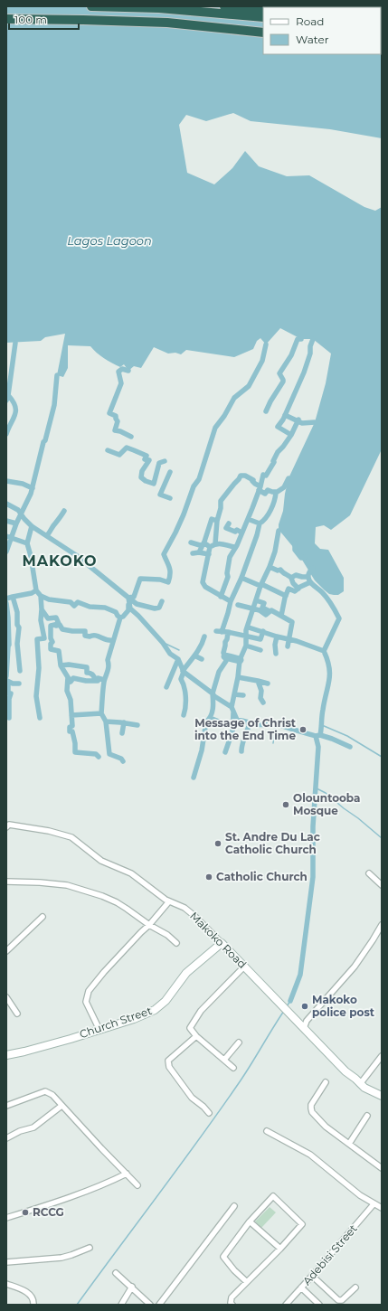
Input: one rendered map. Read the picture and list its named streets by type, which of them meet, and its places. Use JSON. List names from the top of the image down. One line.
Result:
{"streets":{"street":["Makoko Road","Church Street","Adebisi Street"]},"crossings":[["Makoko Road","Church Street"]],"districts":["MAKOKO"],"water":["Lagos Lagoon"],"places":["Message of Christ into the End Time","Olountooba Mosque","St. Andre Du Lac Catholic Church","Catholic Church","Makoko police post","RCCG"],"legend":["Road","Water"],"scale_bar":"100 m"}
